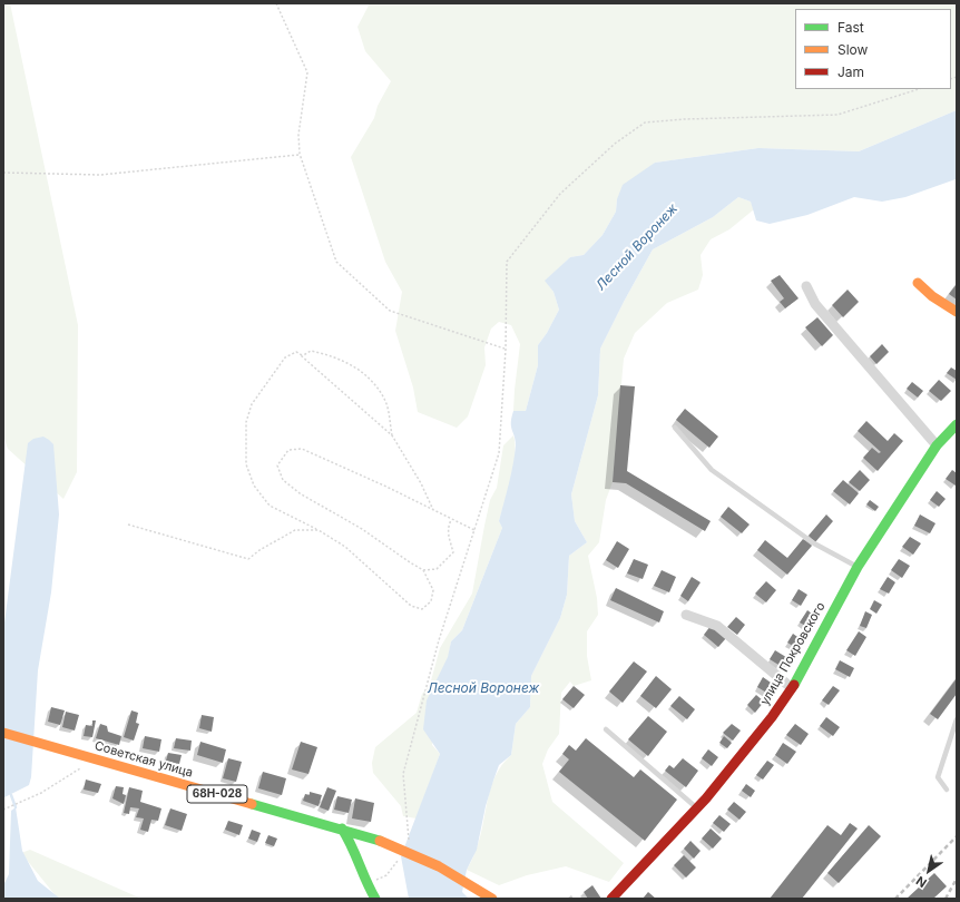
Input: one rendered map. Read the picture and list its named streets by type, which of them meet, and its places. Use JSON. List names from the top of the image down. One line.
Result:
{"streets":{"street":["улица Покровского","Советская улица","68Н-028"]},"water":["Лесной Воронеж"],"legend":["Fast","Slow","Jam"],"north":"bottom left"}
